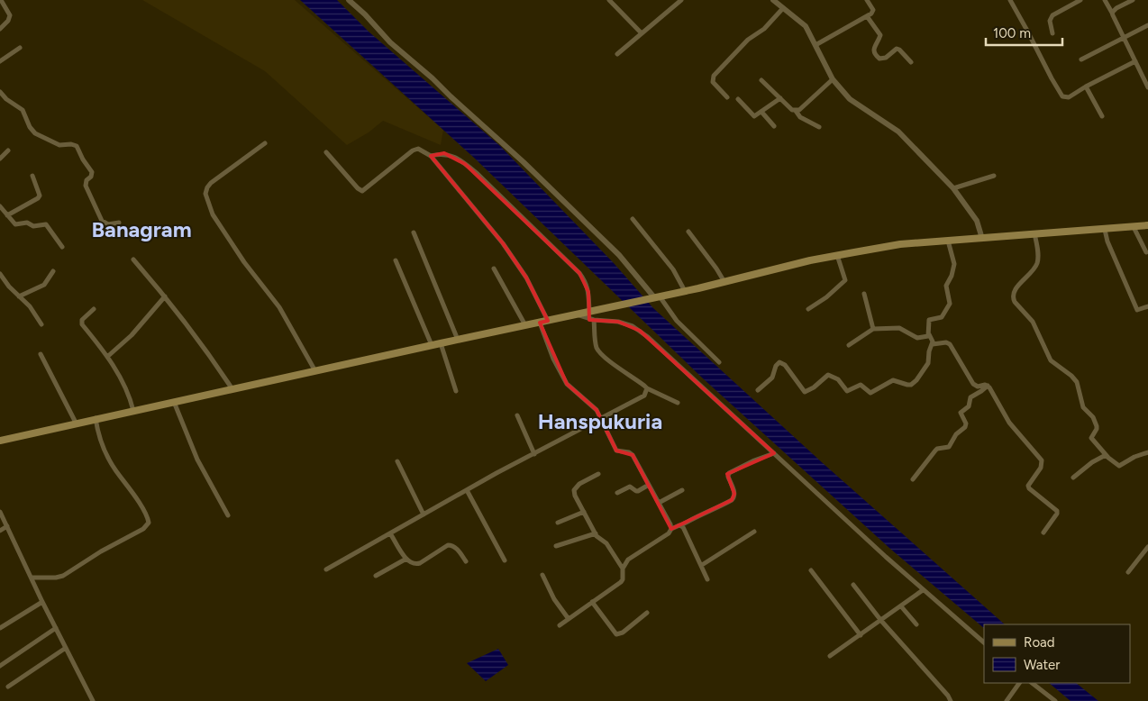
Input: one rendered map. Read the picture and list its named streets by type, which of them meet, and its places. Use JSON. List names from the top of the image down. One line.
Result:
{"districts":["Banagram","Hanspukuria"],"legend":["Road","Water"],"scale_bar":"100 m"}
